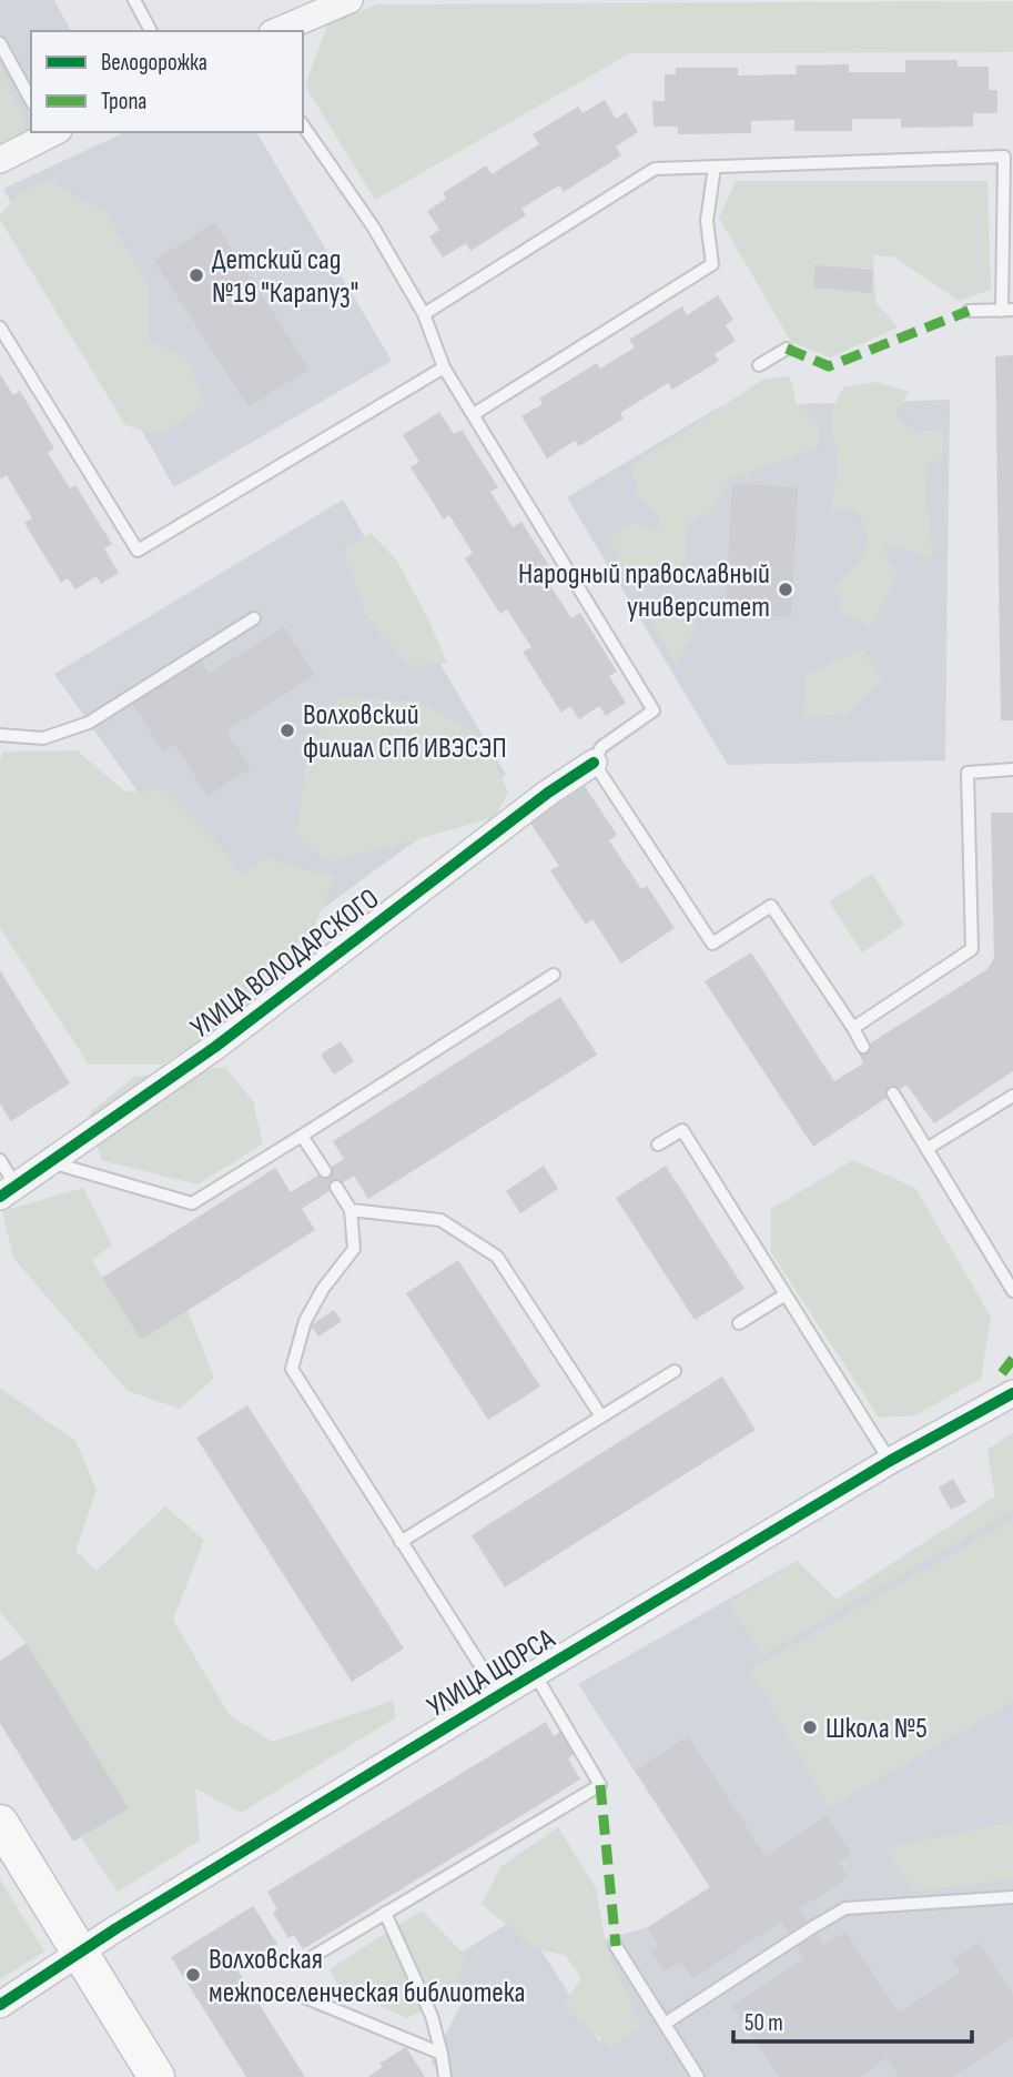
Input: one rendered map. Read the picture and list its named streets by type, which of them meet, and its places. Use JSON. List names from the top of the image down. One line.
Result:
{"streets":{"street":["УЛИЦА ВОЛОДАРСКОГО","УЛИЦА ЩОРСА"]},"places":["Детский сад №19 \"Карапуз\"","Народный православный университет","Волховский филиал СПб ИВЭСЭП","Школа №5","Волховская межпоселенческая библиотека"],"legend":["Велодорожка","Тропа"],"scale_bar":"50 m"}
